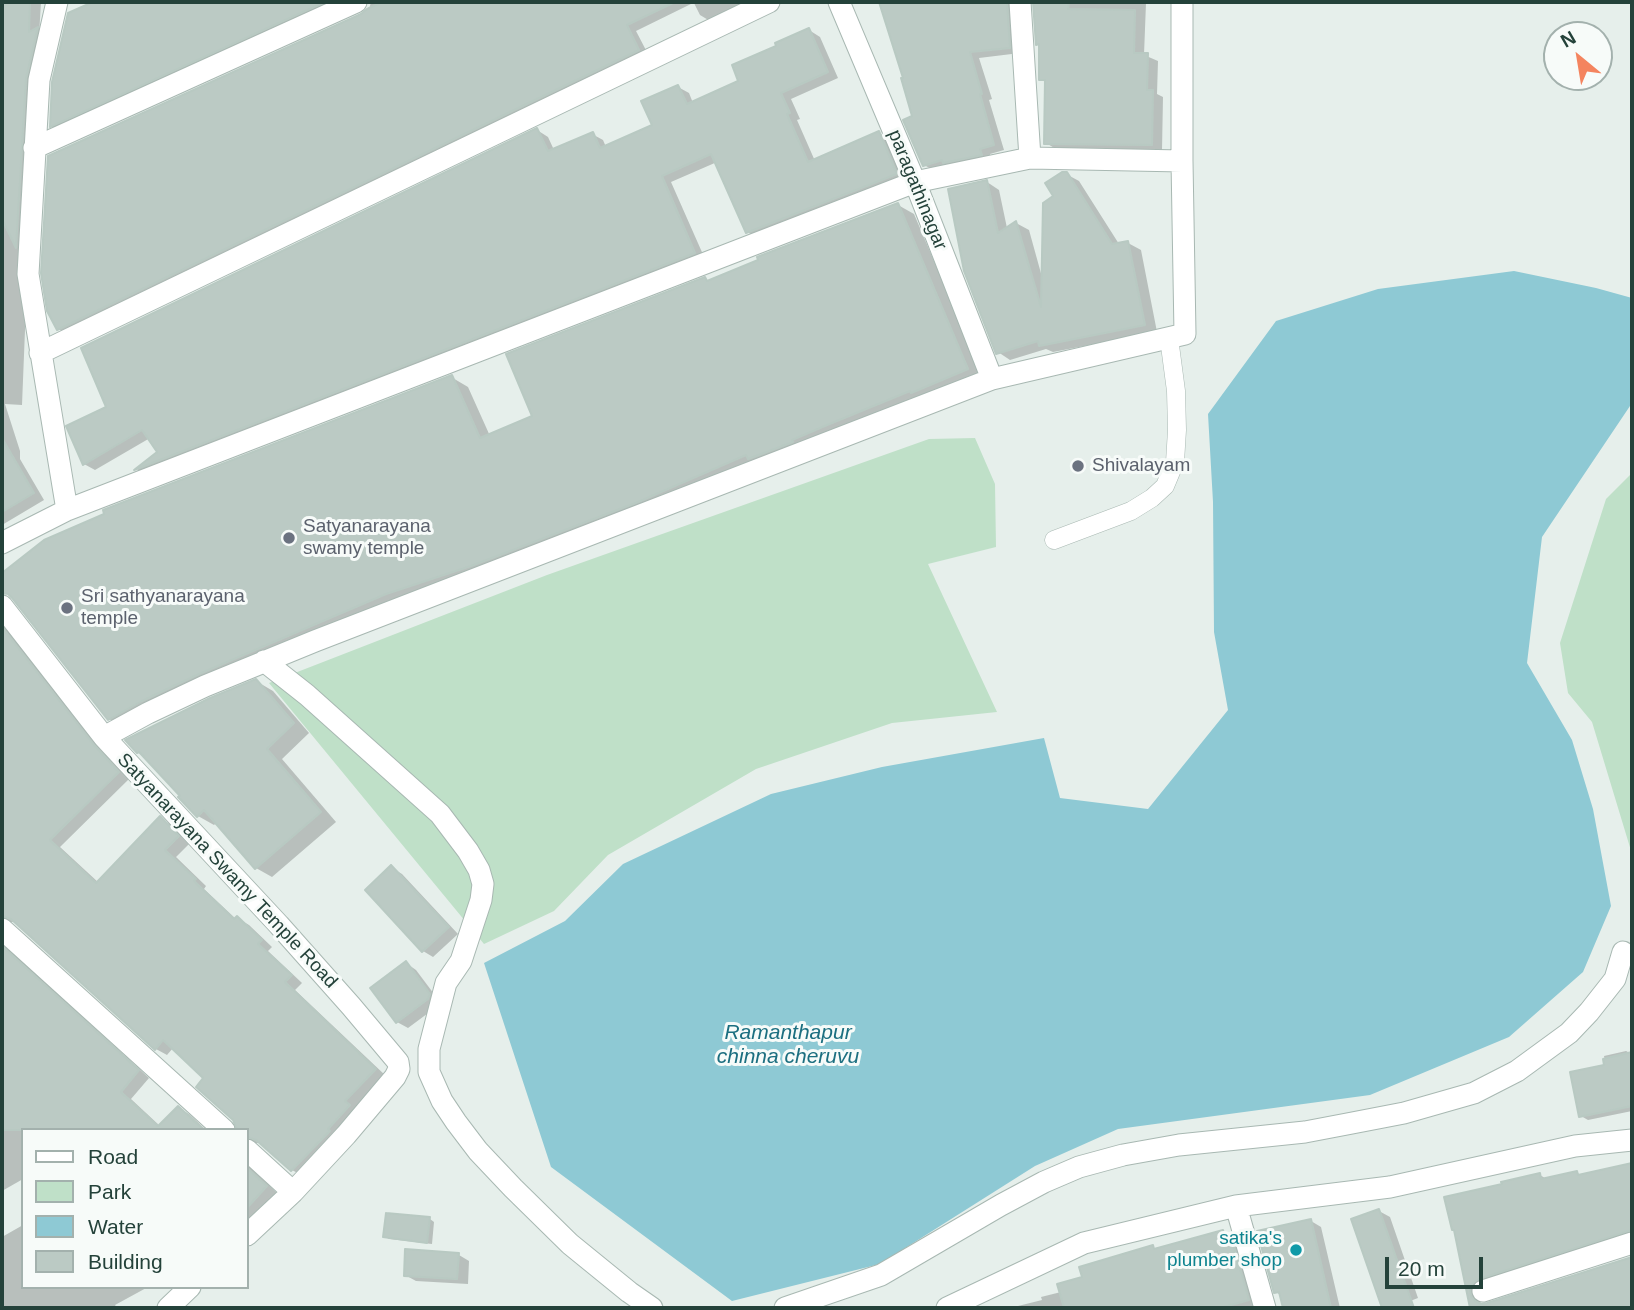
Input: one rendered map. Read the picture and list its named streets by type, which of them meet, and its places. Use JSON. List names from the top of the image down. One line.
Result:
{"streets":{"street":["paragathinagar","Satyanarayana Swamy Temple Road"]},"water":["Ramanthapur chinna cheruvu"],"places":["Shivalayam","Satyanarayana swamy temple","Sri sathyanarayana temple","satika's plumber shop"],"legend":["Road","Park","Water","Building"],"scale_bar":"20 m","north":"top left"}
